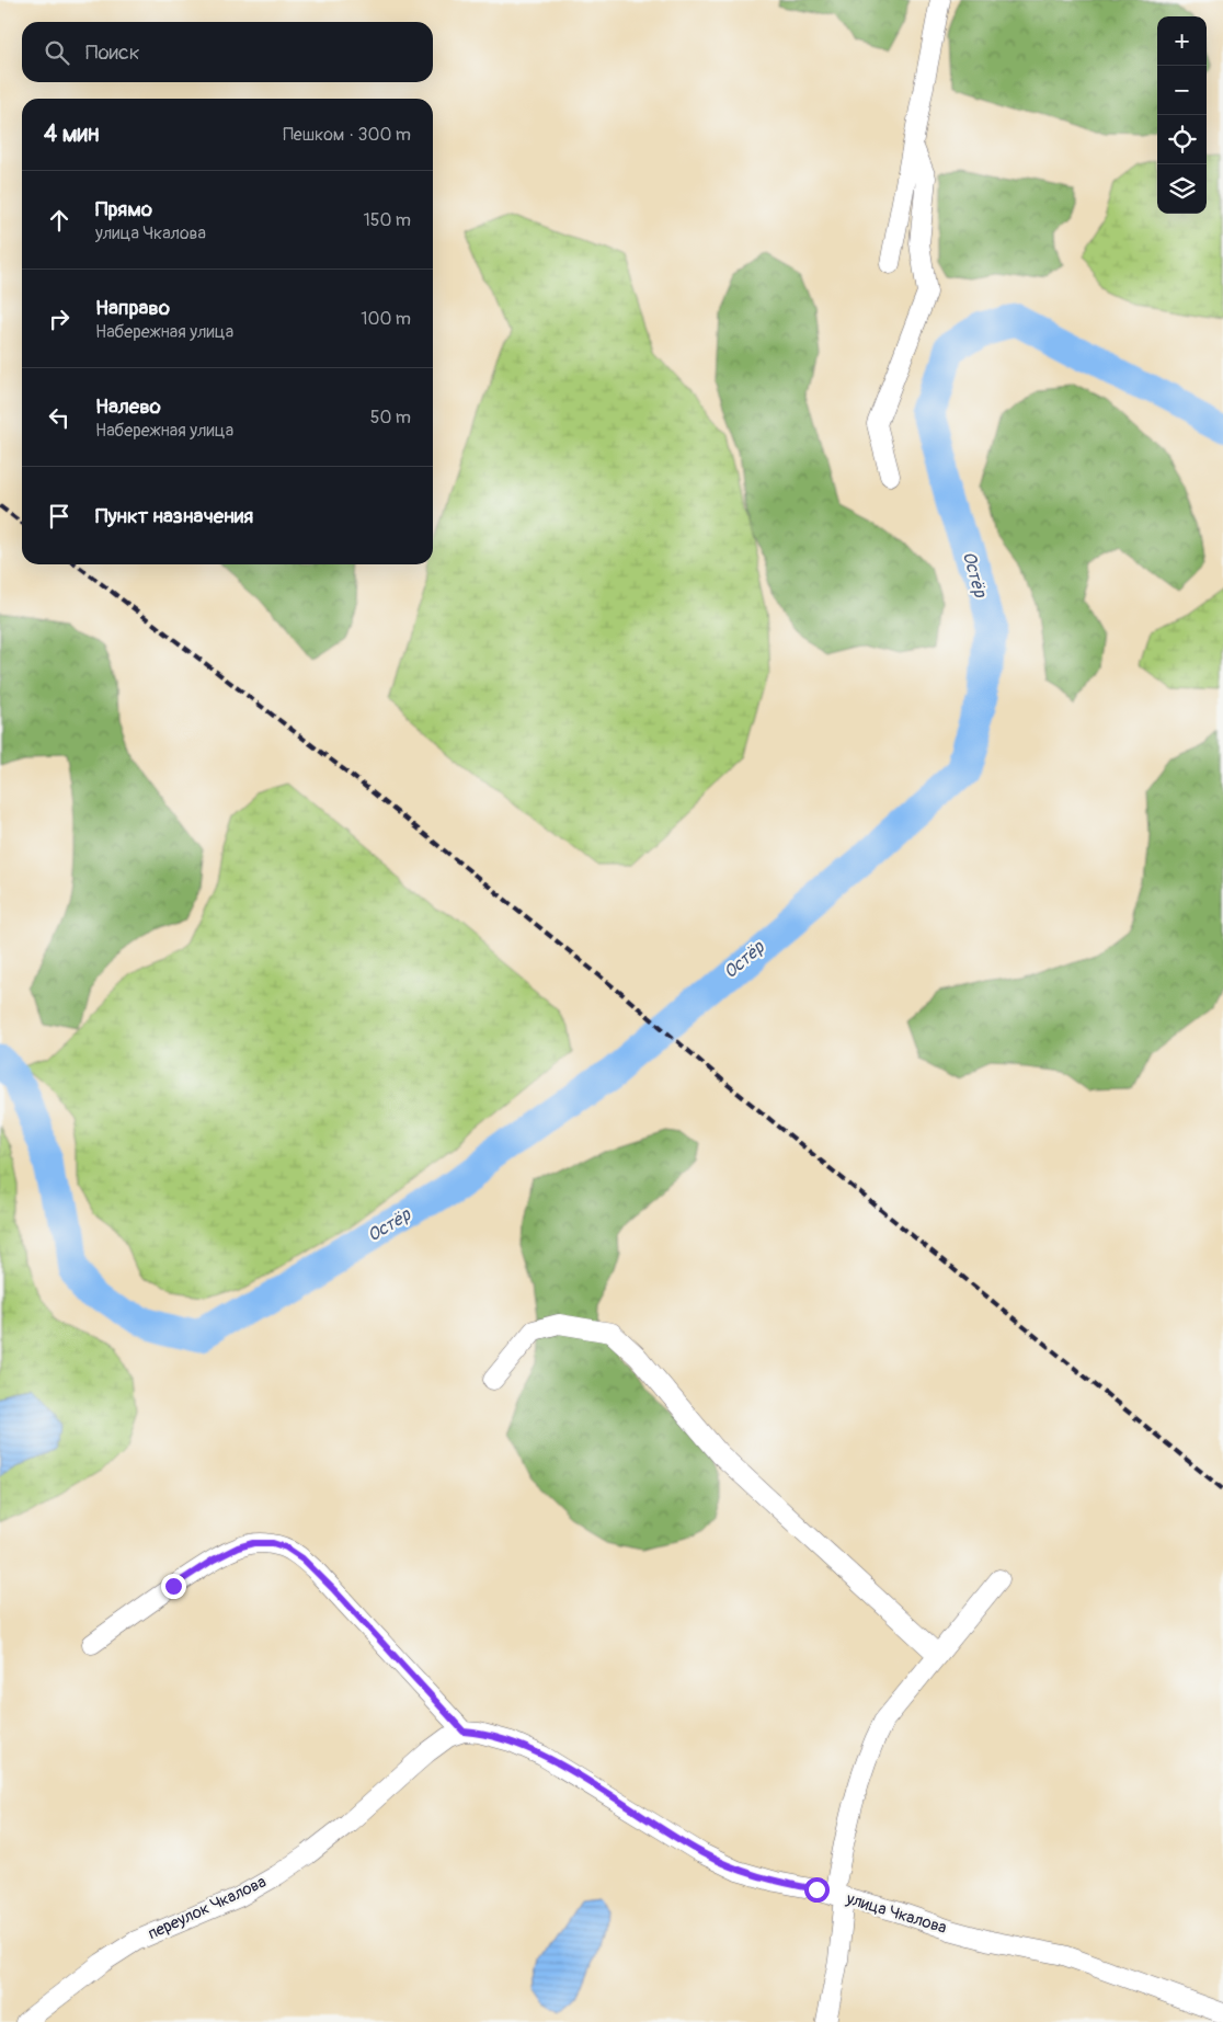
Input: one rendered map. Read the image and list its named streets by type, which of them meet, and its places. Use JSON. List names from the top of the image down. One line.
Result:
{"streets":{"street":["переулок Чкалова","улица Чкалова"]},"crossings":[["переулок Чкалова","улица Чкалова"]],"water":["Остёр"],"page":{"map_buttons":["+","−"],"search":"Поиск","heading":["4 мин","Пешком · 300 m"],"list":[["Прямо","улица Чкалова","150 m"],["Направо","Набережная улица","100 m"],["Налево","Набережная улица","50 m"],"Пункт назначения"]}}
